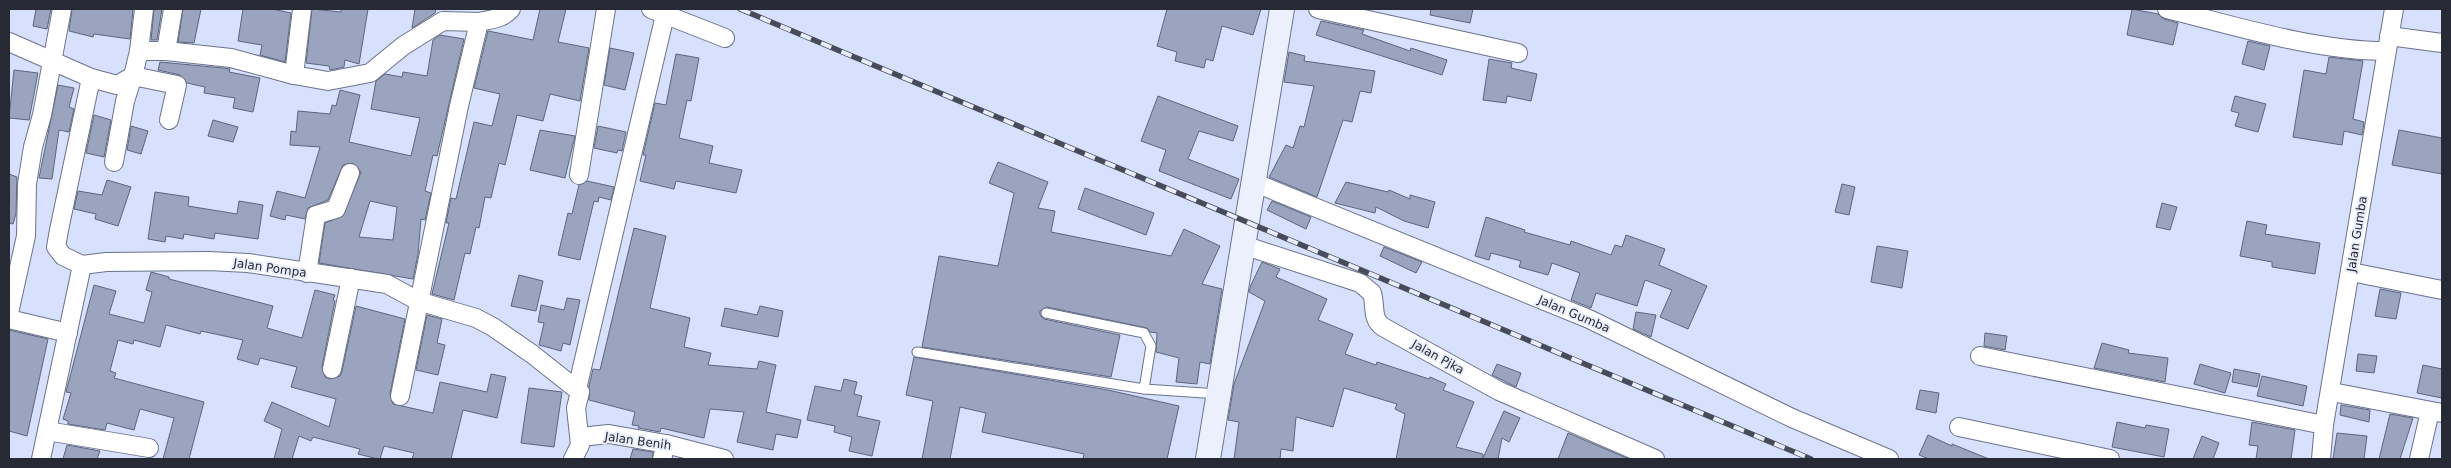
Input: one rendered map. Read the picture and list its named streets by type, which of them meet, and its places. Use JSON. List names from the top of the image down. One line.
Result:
{"streets":{"street":["Jalan Gumba","Jalan Pompa","Jalan Pjka","Jalan Benih"]}}
